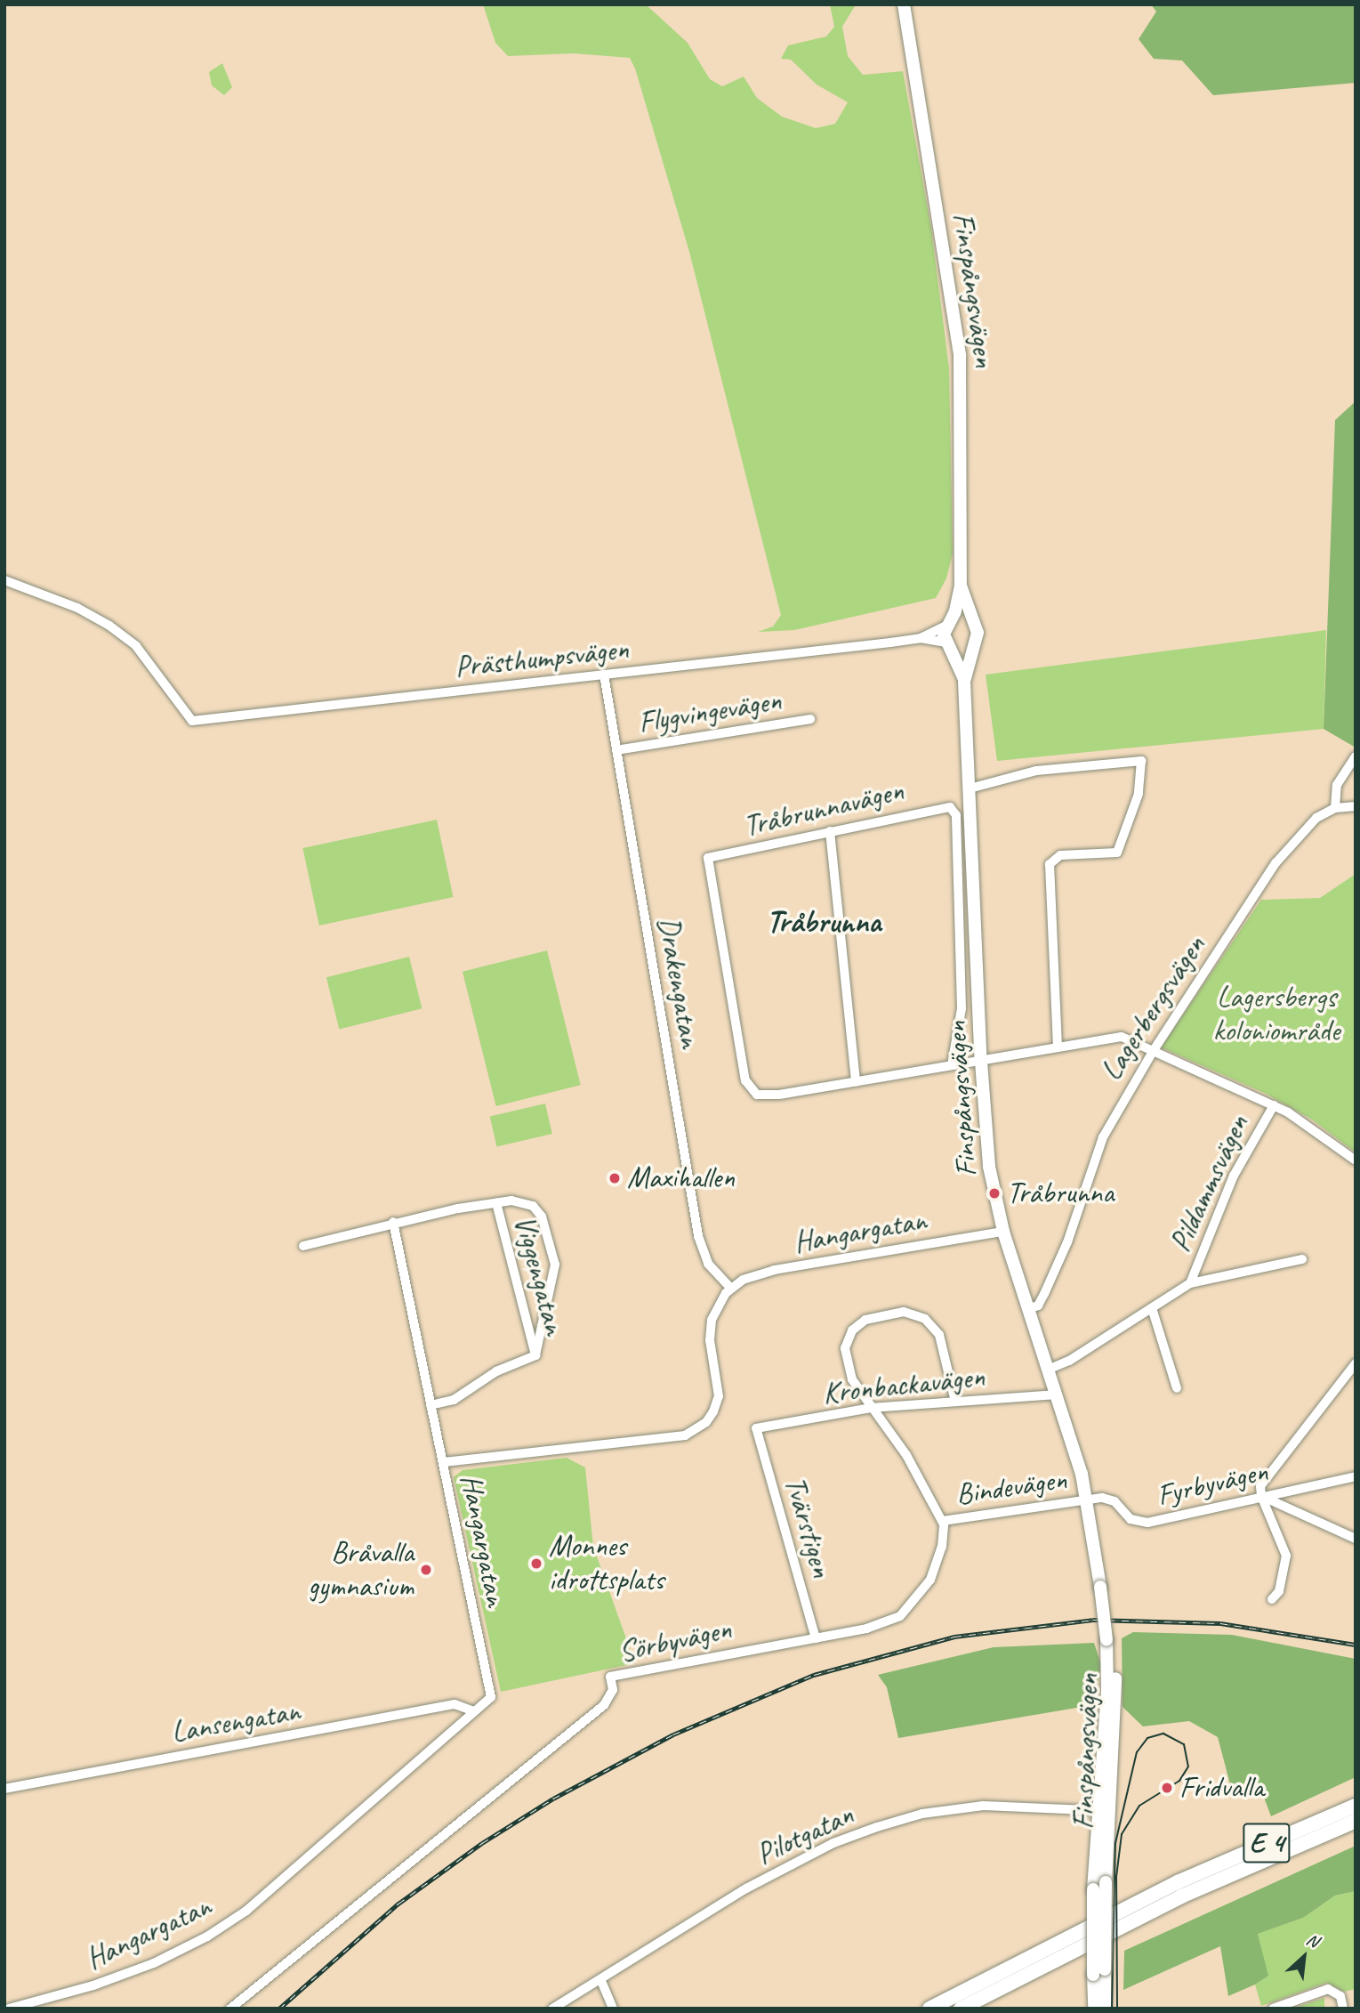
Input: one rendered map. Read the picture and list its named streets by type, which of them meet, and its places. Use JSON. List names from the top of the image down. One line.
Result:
{"streets":{"highway":["E 4"],"main road":["Finspångsvägen"],"street":["Prästhumpsvägen","Flygvingevägen","Tråbrunnavägen","Drakengatan","Lagerbergsvägen","Pildammsvägen","Hangargatan","Viggengatan","Kronbackavägen","Fyrbyvägen","Bindevägen","Tvärstigen","Sörbyvägen","Lansengatan","Pilotgatan"]},"crossings":[["Finspångsvägen","Prästhumpsvägen"],["Finspångsvägen","Lagerbergsvägen"],["Finspångsvägen","Pildammsvägen"],["Finspångsvägen","Hangargatan"],["Finspångsvägen","Kronbackavägen"],["Finspångsvägen","Fyrbyvägen"],["Finspångsvägen","Bindevägen"],["Finspångsvägen","Pilotgatan"],["Prästhumpsvägen","Drakengatan"],["Flygvingevägen","Drakengatan"],["Drakengatan","Hangargatan"],["Hangargatan","Lansengatan"],["Kronbackavägen","Tvärstigen"],["Fyrbyvägen","Bindevägen"],["Bindevägen","Sörbyvägen"],["Tvärstigen","Sörbyvägen"]],"districts":["Tråbrunna"],"parks":["Lagersbergs koloniområde"],"places":["Maxihallen","Tråbrunna","Monnes idrottsplats","Bråvalla gymnasium","Fridvalla"],"north":"top right"}
